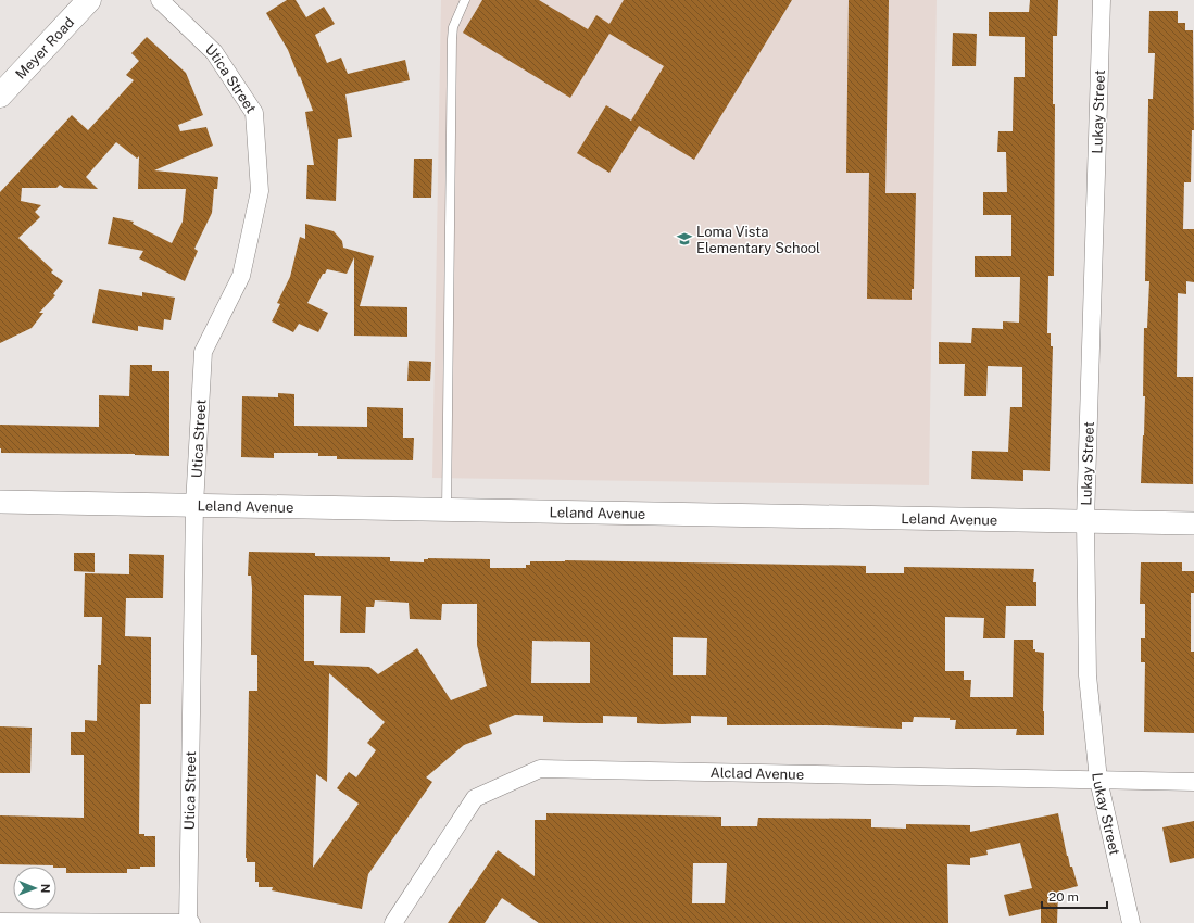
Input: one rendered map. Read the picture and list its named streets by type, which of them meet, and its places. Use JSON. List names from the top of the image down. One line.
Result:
{"streets":{"main road":["Meyer Road"],"street":["Utica Street","Lukay Street","Leland Avenue","Alclad Avenue"]},"crossings":[["Utica Street","Leland Avenue"],["Lukay Street","Leland Avenue"],["Lukay Street","Alclad Avenue"]],"places":{"school or university":["Loma Vista Elementary School"]},"scale_bar":"20 m","north":"right"}
